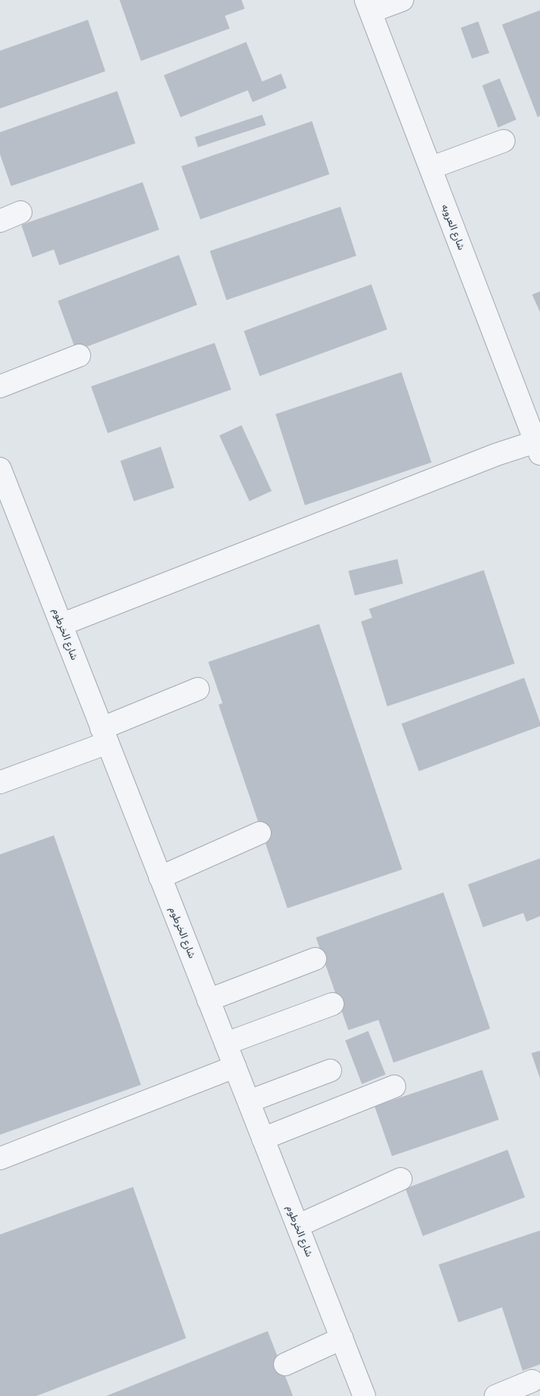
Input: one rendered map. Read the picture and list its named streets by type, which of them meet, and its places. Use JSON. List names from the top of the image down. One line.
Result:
{"streets":{"lane":["شارع العروبه","شارع الخرطوم"]}}
